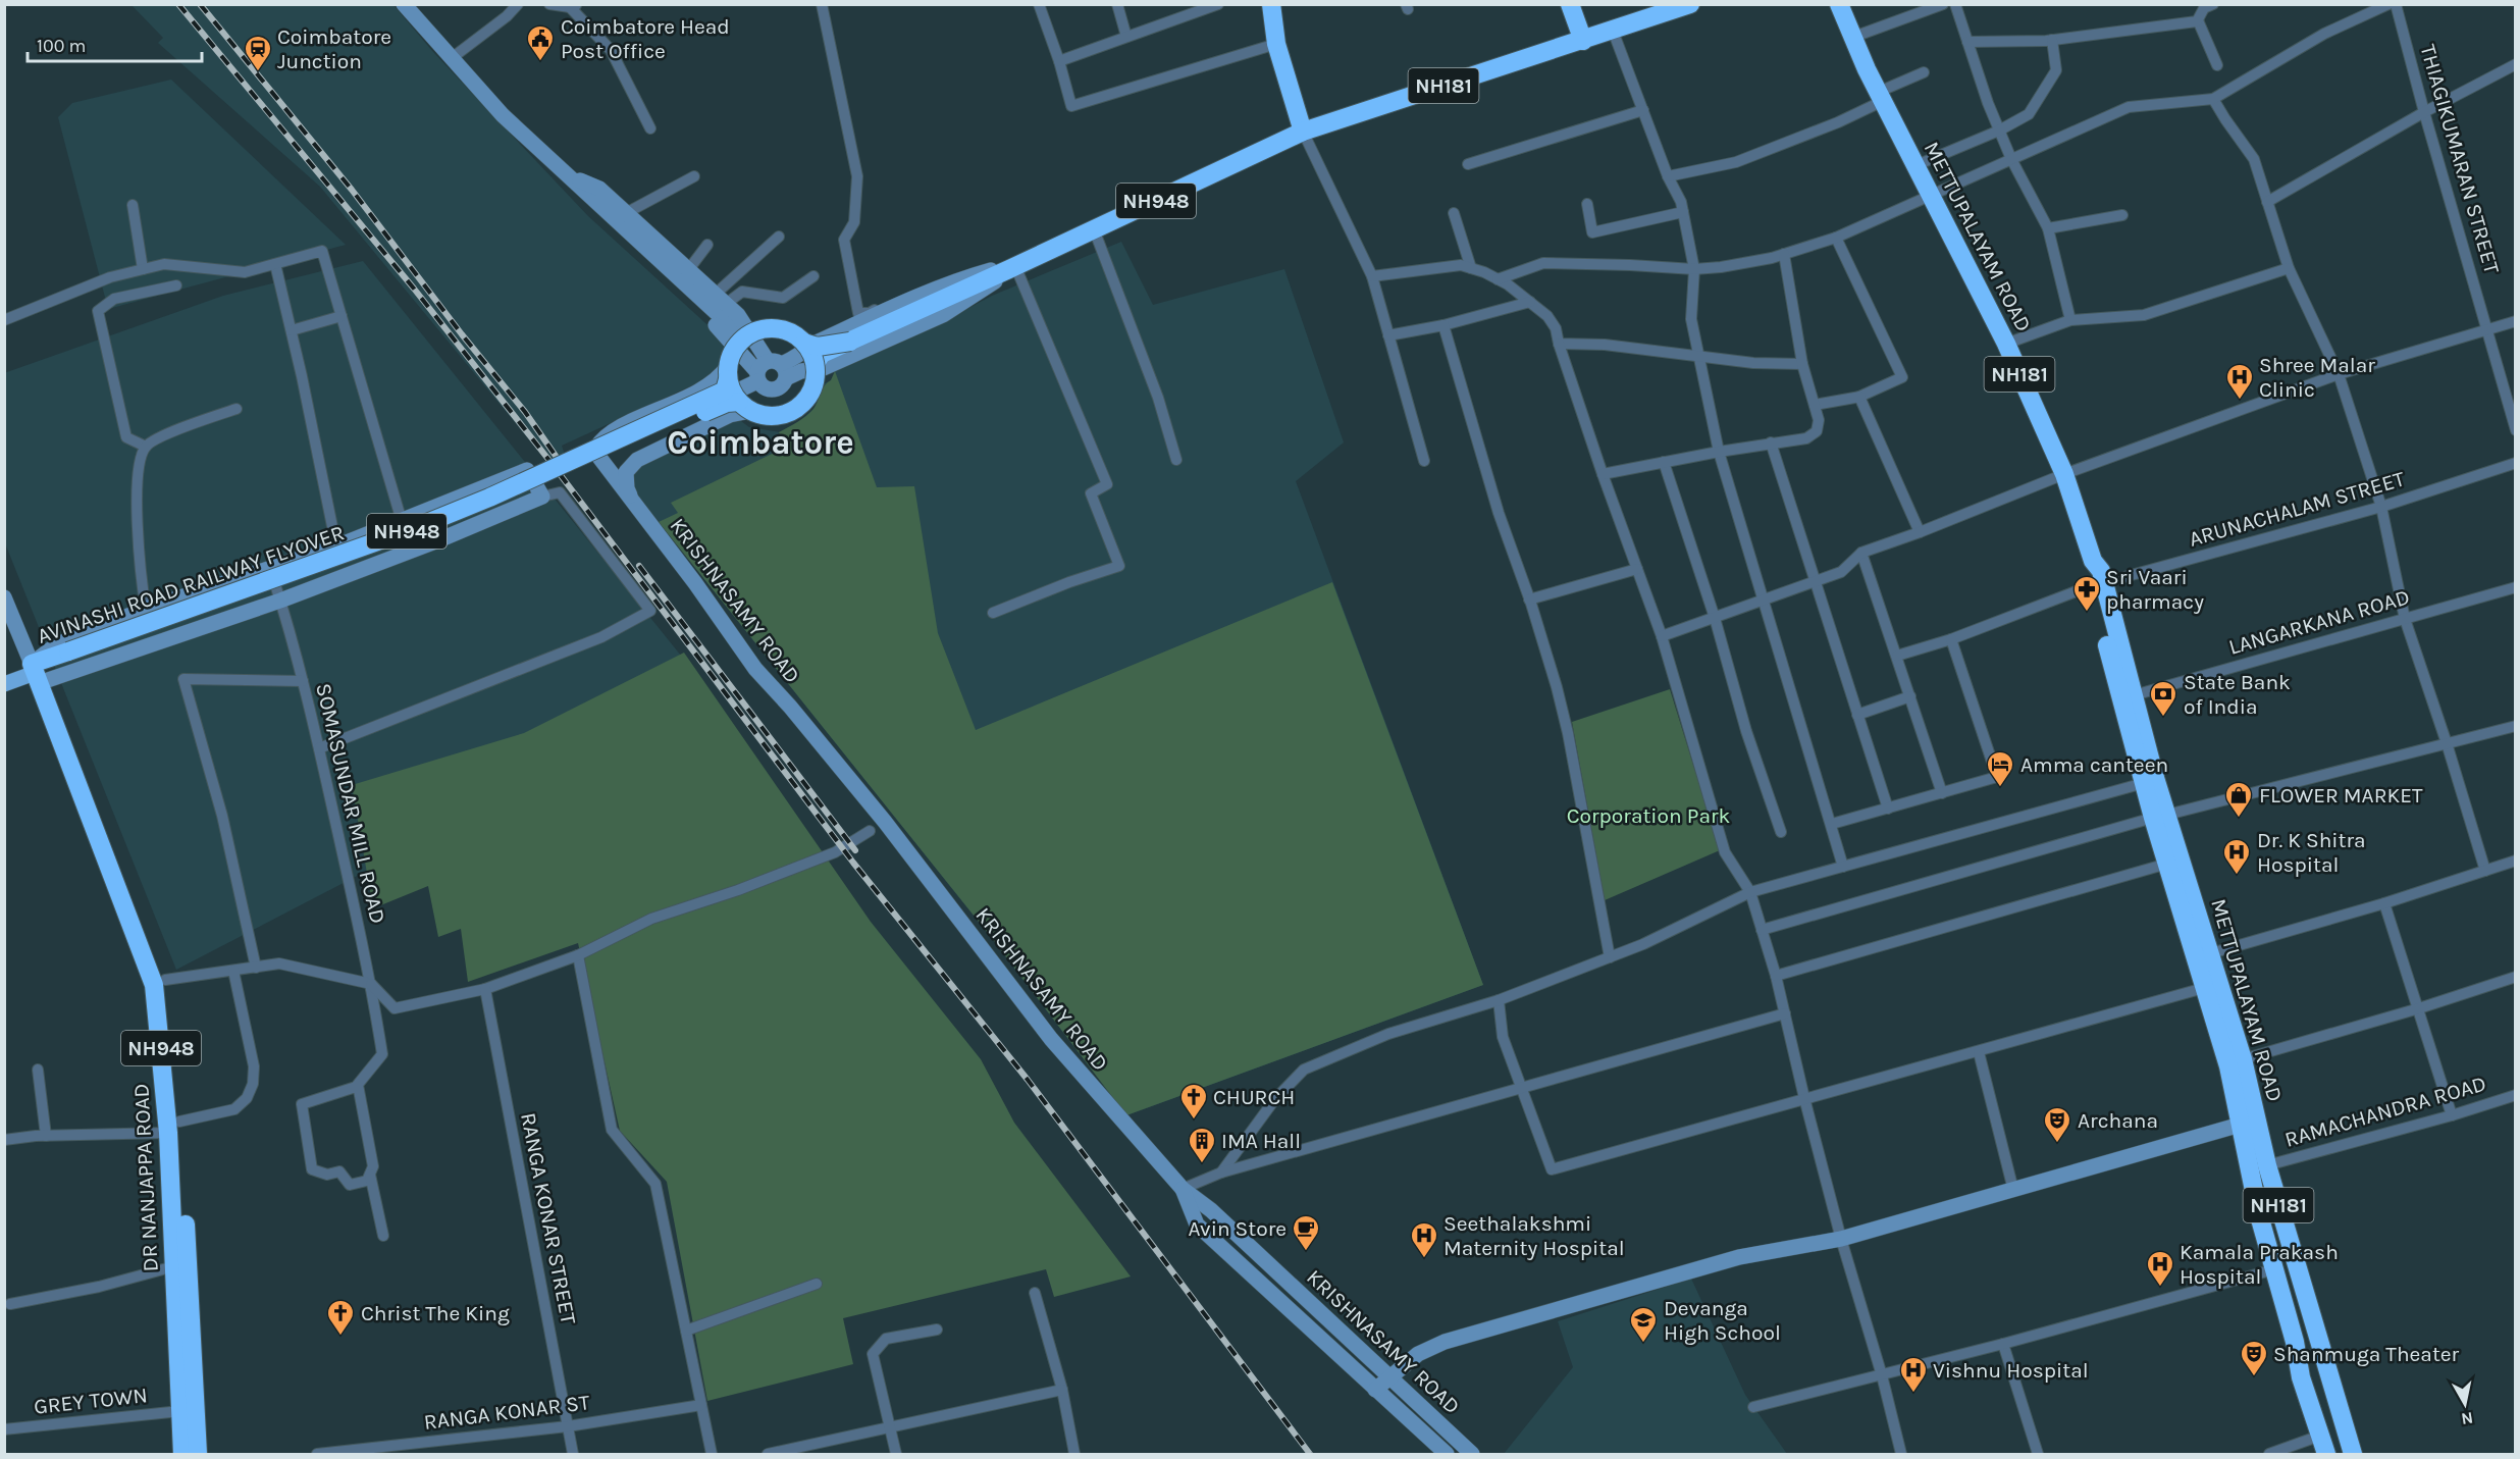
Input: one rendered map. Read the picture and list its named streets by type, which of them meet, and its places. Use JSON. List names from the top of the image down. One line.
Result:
{"streets":{"highway":["NH181","NH948","METTUPALAYAM ROAD","AVINASHI ROAD RAILWAY FLYOVER","DR NANJAPPA ROAD"],"main road":["KRISHNASAMY ROAD"],"street":["THIAGIKUMARAN STREET","ARUNACHALAM STREET","LANGARKANA ROAD","SOMASUNDAR MILL ROAD","RAMACHANDRA ROAD","RANGA KONAR STREET","GREY TOWN","RANGA KONAR ST"]},"crossings":[["NH181","NH948"],["NH948","AVINASHI ROAD RAILWAY FLYOVER"],["NH948","KRISHNASAMY ROAD"],["METTUPALAYAM ROAD","ARUNACHALAM STREET"],["METTUPALAYAM ROAD","LANGARKANA ROAD"],["METTUPALAYAM ROAD","RAMACHANDRA ROAD"],["AVINASHI ROAD RAILWAY FLYOVER","KRISHNASAMY ROAD"],["AVINASHI ROAD RAILWAY FLYOVER","DR NANJAPPA ROAD"],["DR NANJAPPA ROAD","GREY TOWN"],["RANGA KONAR STREET","RANGA KONAR ST"]],"districts":["Coimbatore"],"parks":["Corporation Park"],"places":{"public building":["Coimbatore Head Post Office"],"station":["Coimbatore Junction"],"hospital":["Shree Malar Clinic","Dr. K Shitra Hospital","Seethalakshmi Maternity Hospital","Kamala Prakash Hospital","Vishnu Hospital"],"pharmacy":["Sri Vaari pharmacy"],"bank":["State Bank of India"],"hotel":["Amma canteen"],"shop":["FLOWER MARKET"],"church":["CHURCH","Christ The King"],"theatre":["Archana","Shanmuga Theater"],"building":["IMA Hall"],"cafe":["Avin Store"],"school or university":["Devanga High School"]},"scale_bar":"100 m","north":"bottom"}
